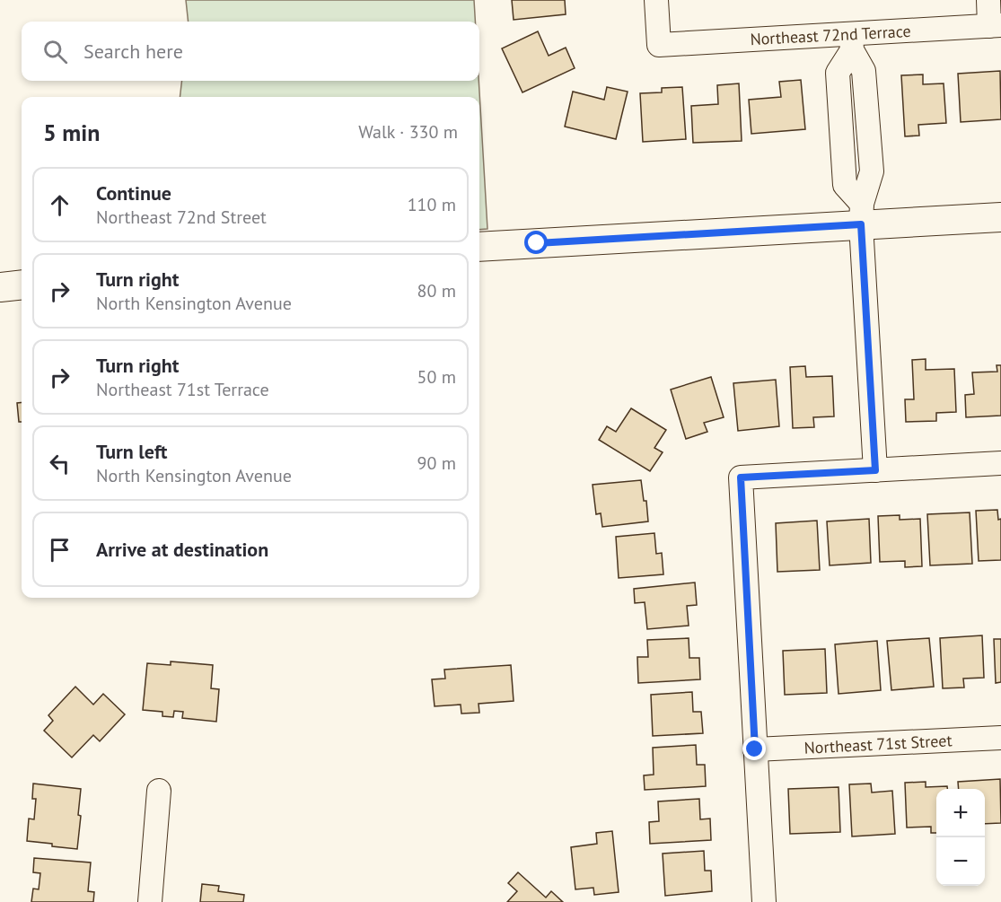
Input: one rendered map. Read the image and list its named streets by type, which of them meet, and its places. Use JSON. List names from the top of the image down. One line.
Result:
{"streets":{"street":["Northeast 72nd Terrace","Northeast 71st Street"]},"page":{"search":"Search here","heading":["5 min","Walk · 330 m"],"list":[["Continue","Northeast 72nd Street","110 m"],["Turn right","North Kensington Avenue","80 m"],["Turn right","Northeast 71st Terrace","50 m"],["Turn left","North Kensington Avenue","90 m"],"Arrive at destination"],"map_buttons":["+","−"]}}
